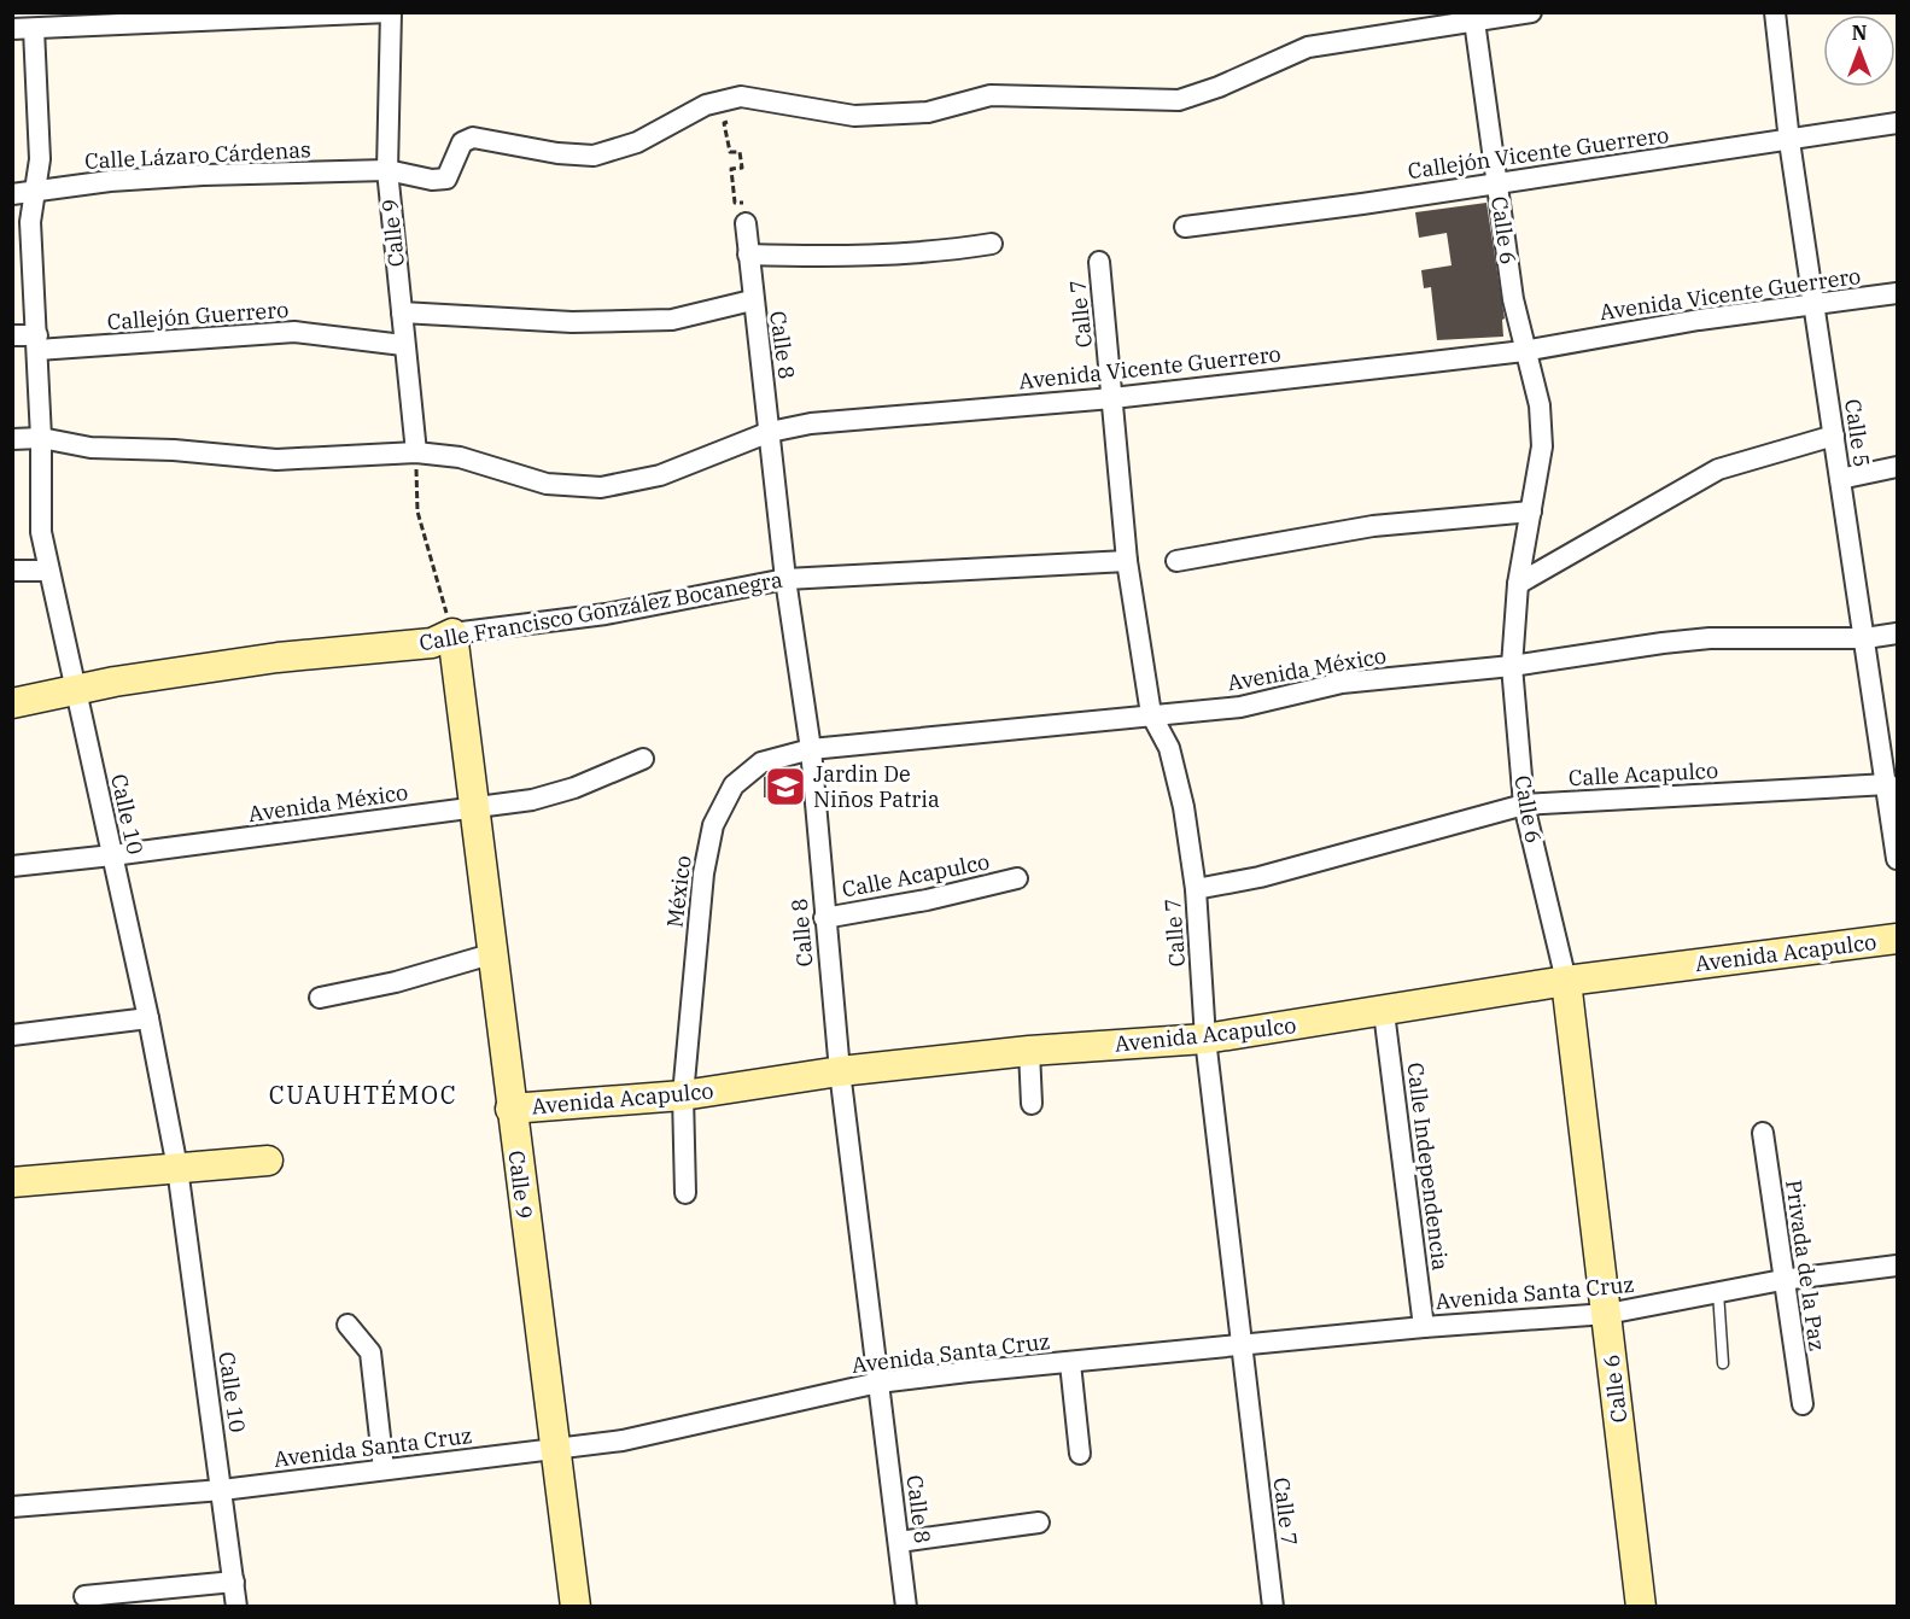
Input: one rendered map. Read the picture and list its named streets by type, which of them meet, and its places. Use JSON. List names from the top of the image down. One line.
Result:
{"streets":{"street":["Callejón Vicente Guerrero","Calle Lázaro Cárdenas","Calle 6","Calle 9","Avenida Vicente Guerrero","Calle 7","Callejón Guerrero","Calle 8","Calle 5","Calle Francisco González Bocanegra","Avenida México","Calle Acapulco","Calle 10","México","Avenida Acapulco","Calle Independencia","Privada de la Paz","Avenida Santa Cruz"]},"crossings":[["Callejón Vicente Guerrero","Calle 6"],["Callejón Vicente Guerrero","Calle 5"],["Calle Lázaro Cárdenas","Calle 9"],["Calle Lázaro Cárdenas","Calle 10"],["Calle 6","Avenida Vicente Guerrero"],["Calle 6","Avenida México"],["Calle 6","Calle Acapulco"],["Calle 6","Avenida Acapulco"],["Calle 6","Avenida Santa Cruz"],["Calle 9","Avenida Vicente Guerrero"],["Calle 9","Callejón Guerrero"],["Calle 9","Calle Francisco González Bocanegra"],["Calle 9","Avenida México"],["Calle 9","Avenida Acapulco"],["Calle 9","Avenida Santa Cruz"],["Avenida Vicente Guerrero","Calle 7"],["Avenida Vicente Guerrero","Calle 8"],["Avenida Vicente Guerrero","Calle 5"],["Calle 7","Calle Francisco González Bocanegra"],["Calle 7","Avenida México"],["Calle 7","Calle Acapulco"],["Calle 7","Avenida Acapulco"],["Calle 7","Avenida Santa Cruz"],["Callejón Guerrero","Calle 10"],["Calle 8","Calle Francisco González Bocanegra"],["Calle 8","Avenida México"],["Calle 8","Calle Acapulco"],["Calle 8","México"],["Calle 8","Avenida Acapulco"],["Calle 8","Avenida Santa Cruz"],["Calle 5","Avenida México"],["Calle 5","Calle Acapulco"],["Calle Francisco González Bocanegra","Calle 10"],["Avenida México","Calle 10"],["Avenida México","México"],["Calle 10","Avenida Santa Cruz"],["México","Avenida Acapulco"],["Avenida Acapulco","Calle Independencia"],["Calle Independencia","Avenida Santa Cruz"],["Privada de la Paz","Avenida Santa Cruz"]],"districts":["CUAUHTÉMOC"],"places":{"school or university":["Jardin De Niños Patria"]},"north":"top"}
